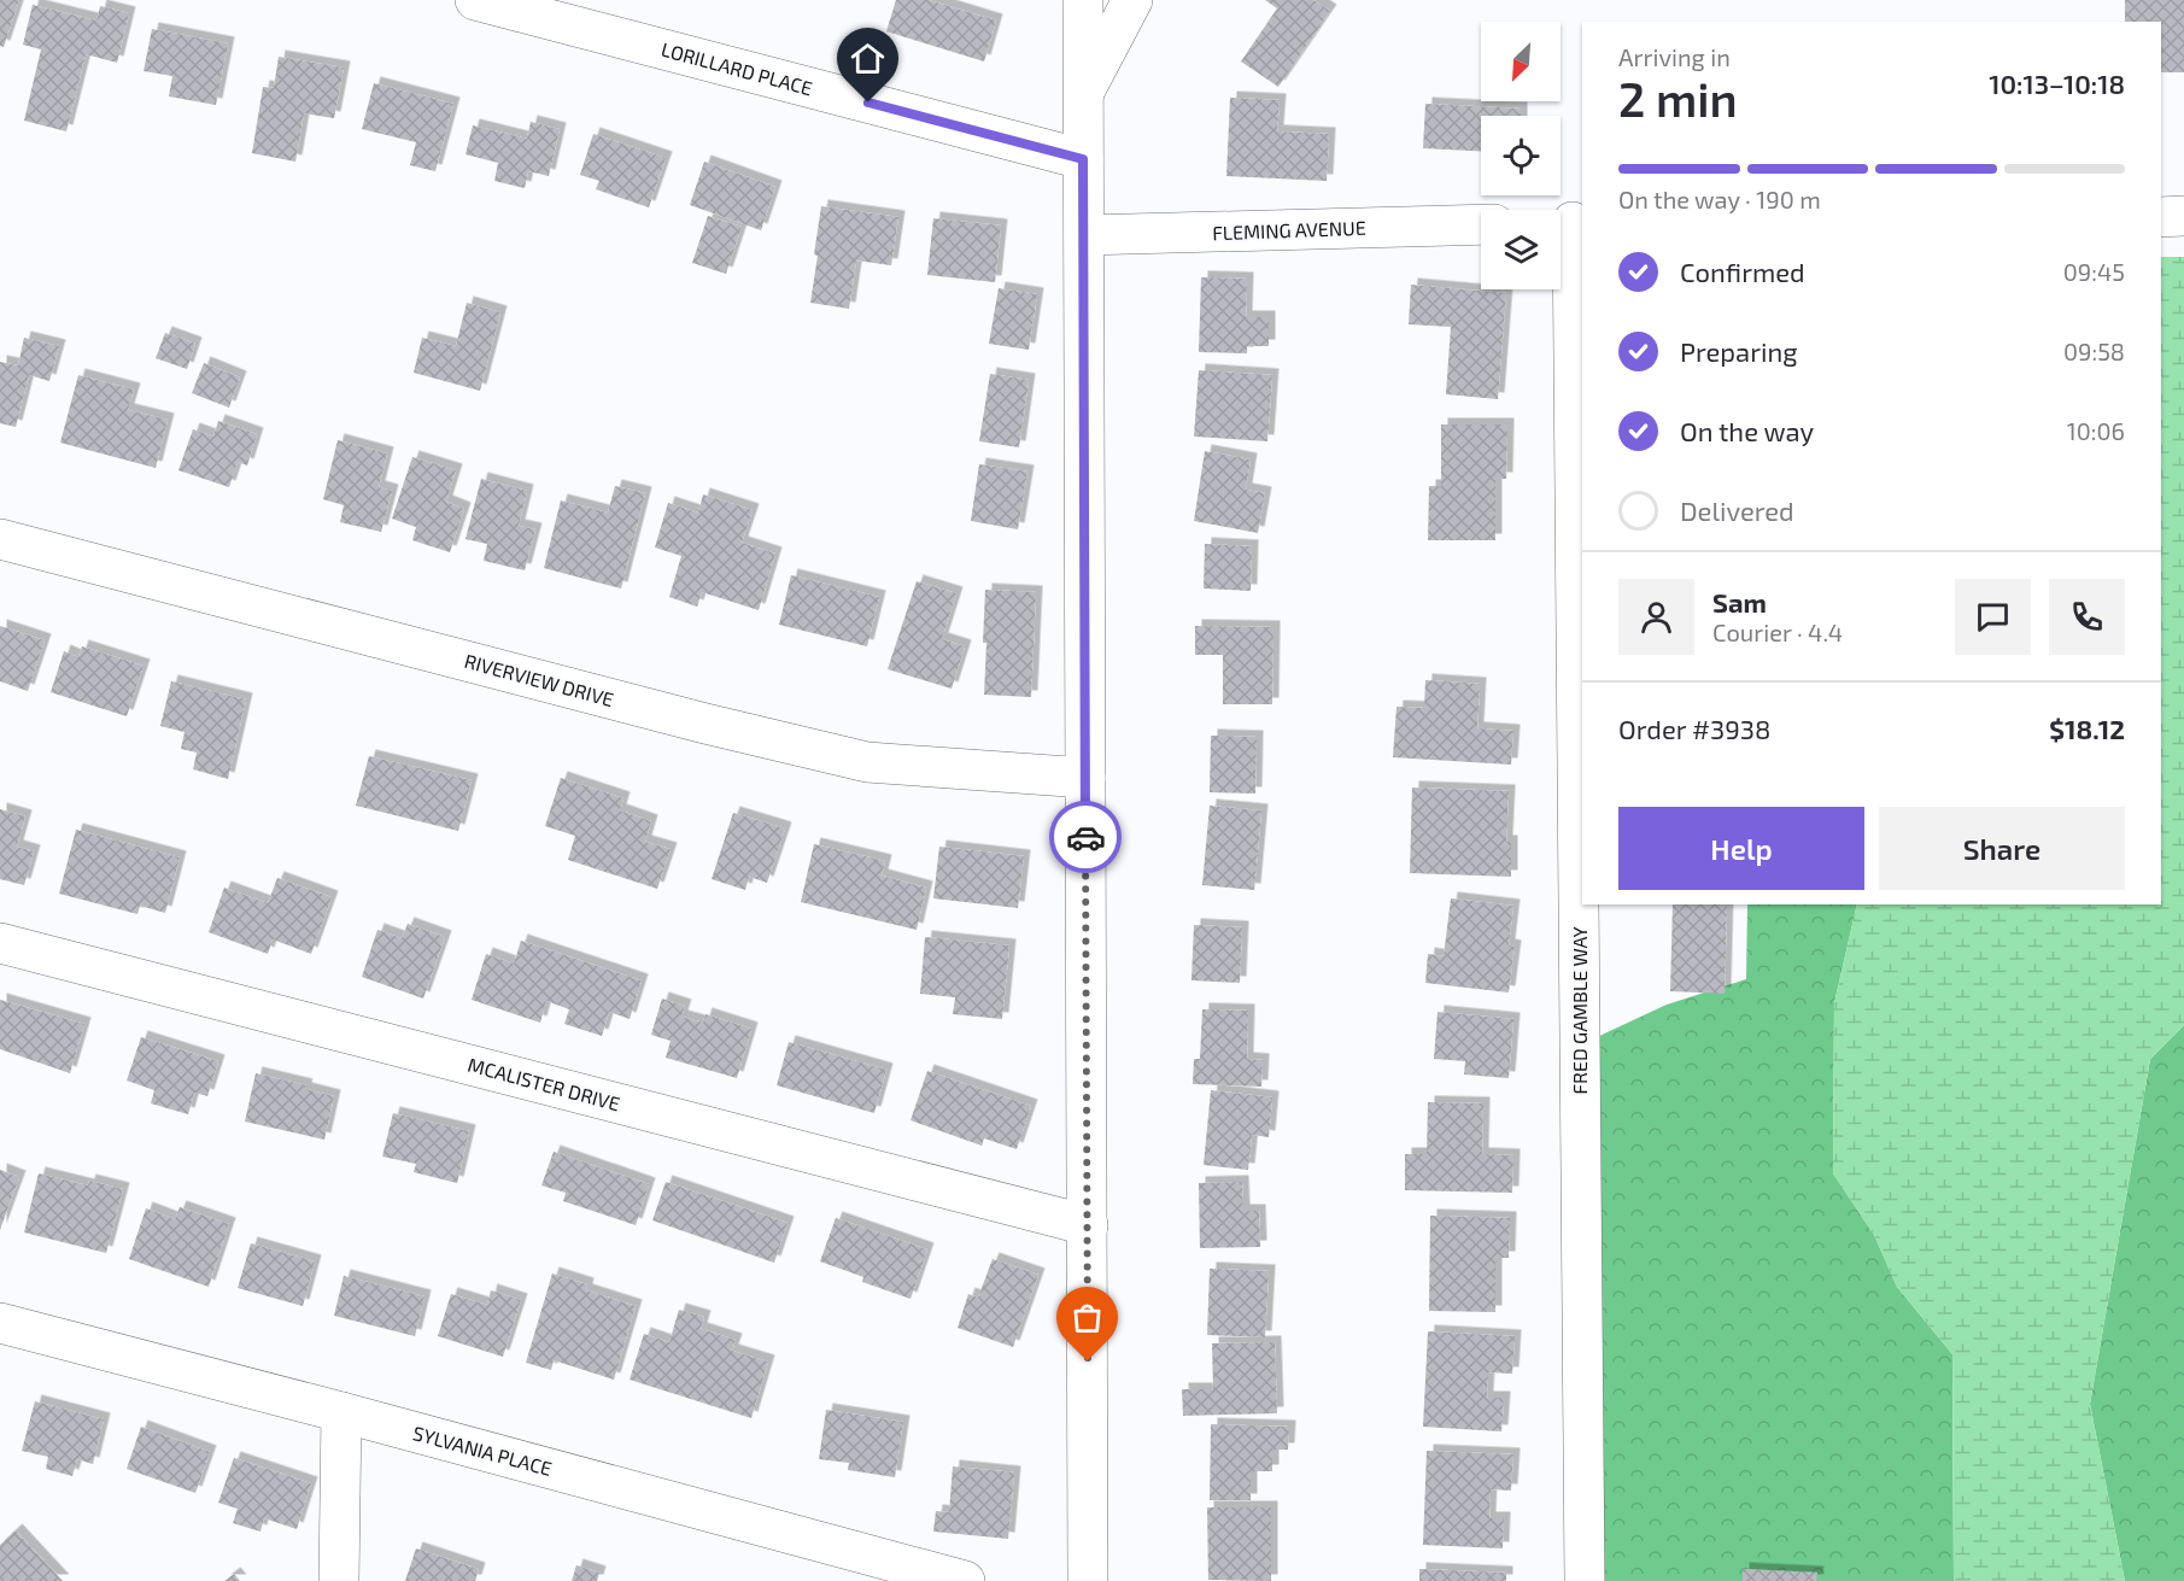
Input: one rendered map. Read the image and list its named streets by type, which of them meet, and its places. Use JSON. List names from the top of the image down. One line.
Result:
{"streets":{"street":["LORILLARD PLACE","FLEMING AVENUE","RIVERVIEW DRIVE","FRED GAMBLE WAY","MCALISTER DRIVE","SYLVANIA PLACE"]},"north":"bottom left","page":{"heading":["2 min","Arriving in","10:13–10:18"],"panel":["Sam","Courier · 4.4","Order #3938","$18.12"],"bar":"On the way · 190 m","list":[["Confirmed","09:45"],["Preparing","09:58"],["On the way","10:06"],"Delivered"],"buttons":["Help","Share"]}}
